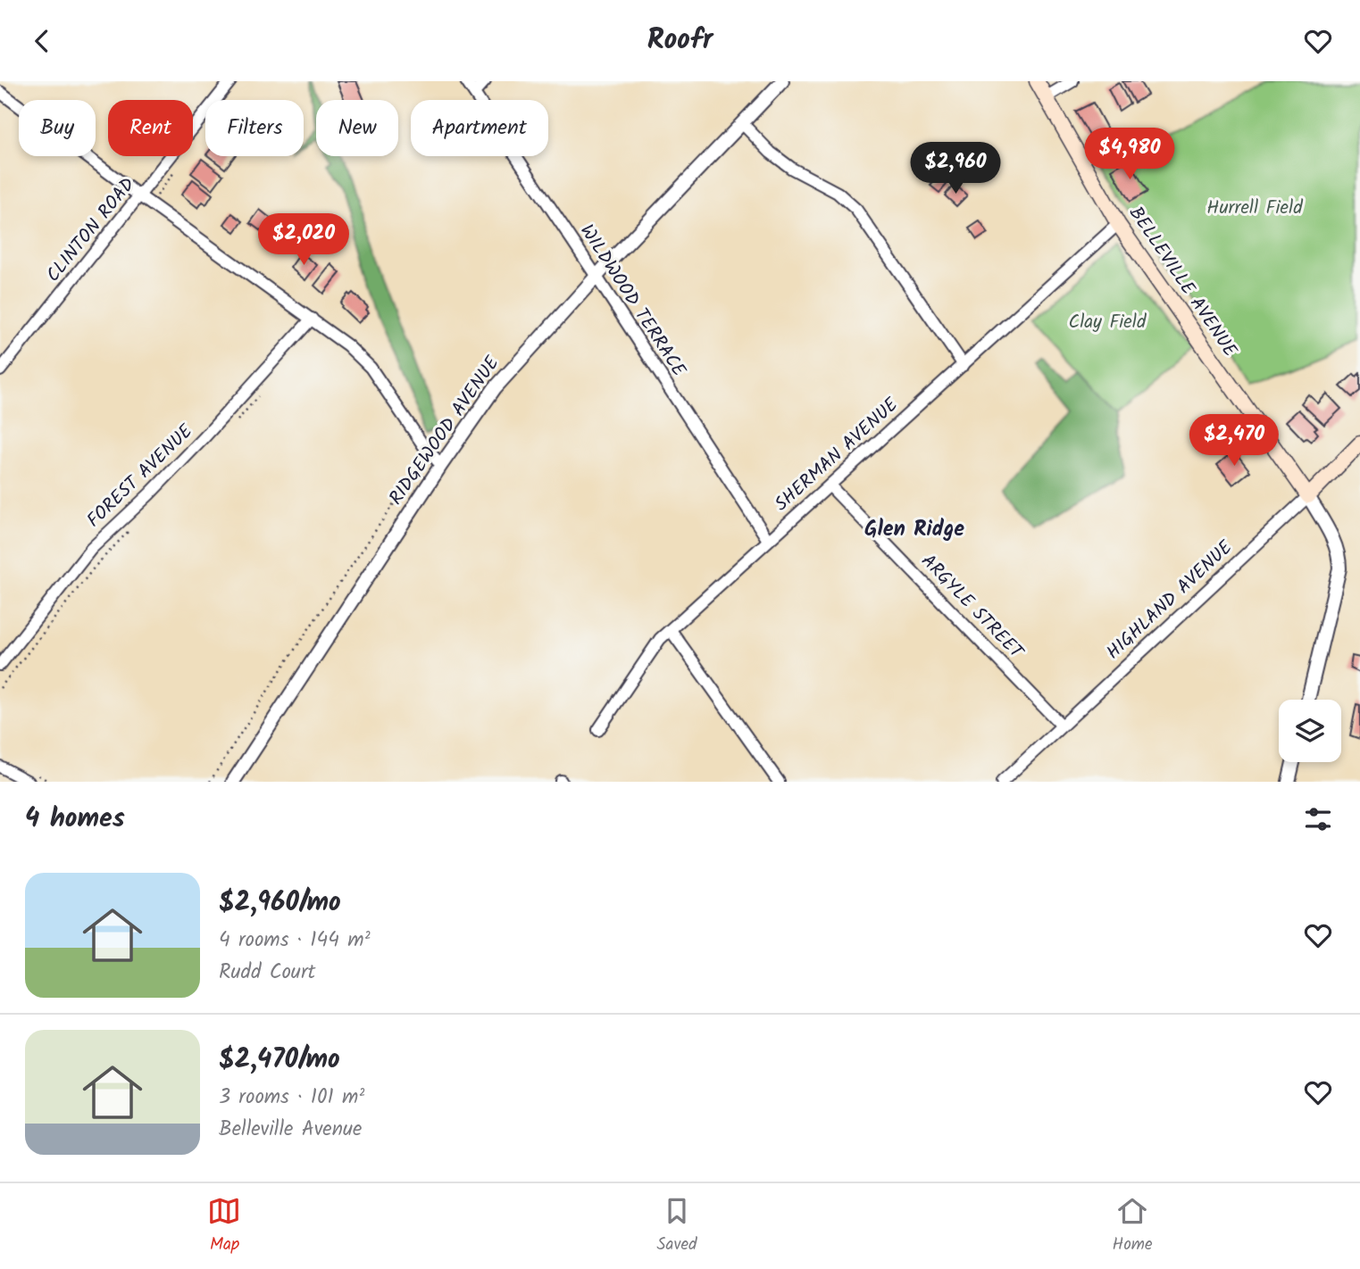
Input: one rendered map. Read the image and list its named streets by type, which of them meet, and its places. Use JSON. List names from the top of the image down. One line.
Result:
{"streets":{"main road":["BELLEVILLE AVENUE","HIGHLAND AVENUE"],"street":["CLINTON ROAD","WILDWOOD TERRACE","RIDGEWOOD AVENUE","SHERMAN AVENUE","FOREST AVENUE","ARGYLE STREET"]},"crossings":[["BELLEVILLE AVENUE","SHERMAN AVENUE"],["BELLEVILLE AVENUE","HIGHLAND AVENUE"],["WILDWOOD TERRACE","RIDGEWOOD AVENUE"],["WILDWOOD TERRACE","SHERMAN AVENUE"],["SHERMAN AVENUE","ARGYLE STREET"],["HIGHLAND AVENUE","ARGYLE STREET"]],"districts":["Glen Ridge"],"parks":["Hurrell Field","Clay Field"],"page":{"header":"Roofr","chip":["Buy","Rent","Filters","New","Apartment"],"price":["$4,980","$2,960","$2,020","$2,470"],"heading":"4 homes","list":[{"name":"$2,960/mo","note":"4 rooms · 144 m² · Rudd Court"},{"name":"$2,470/mo","note":"3 rooms · 101 m² · Belleville Avenue"}],"tabs":["Map","Saved","Home"]}}
